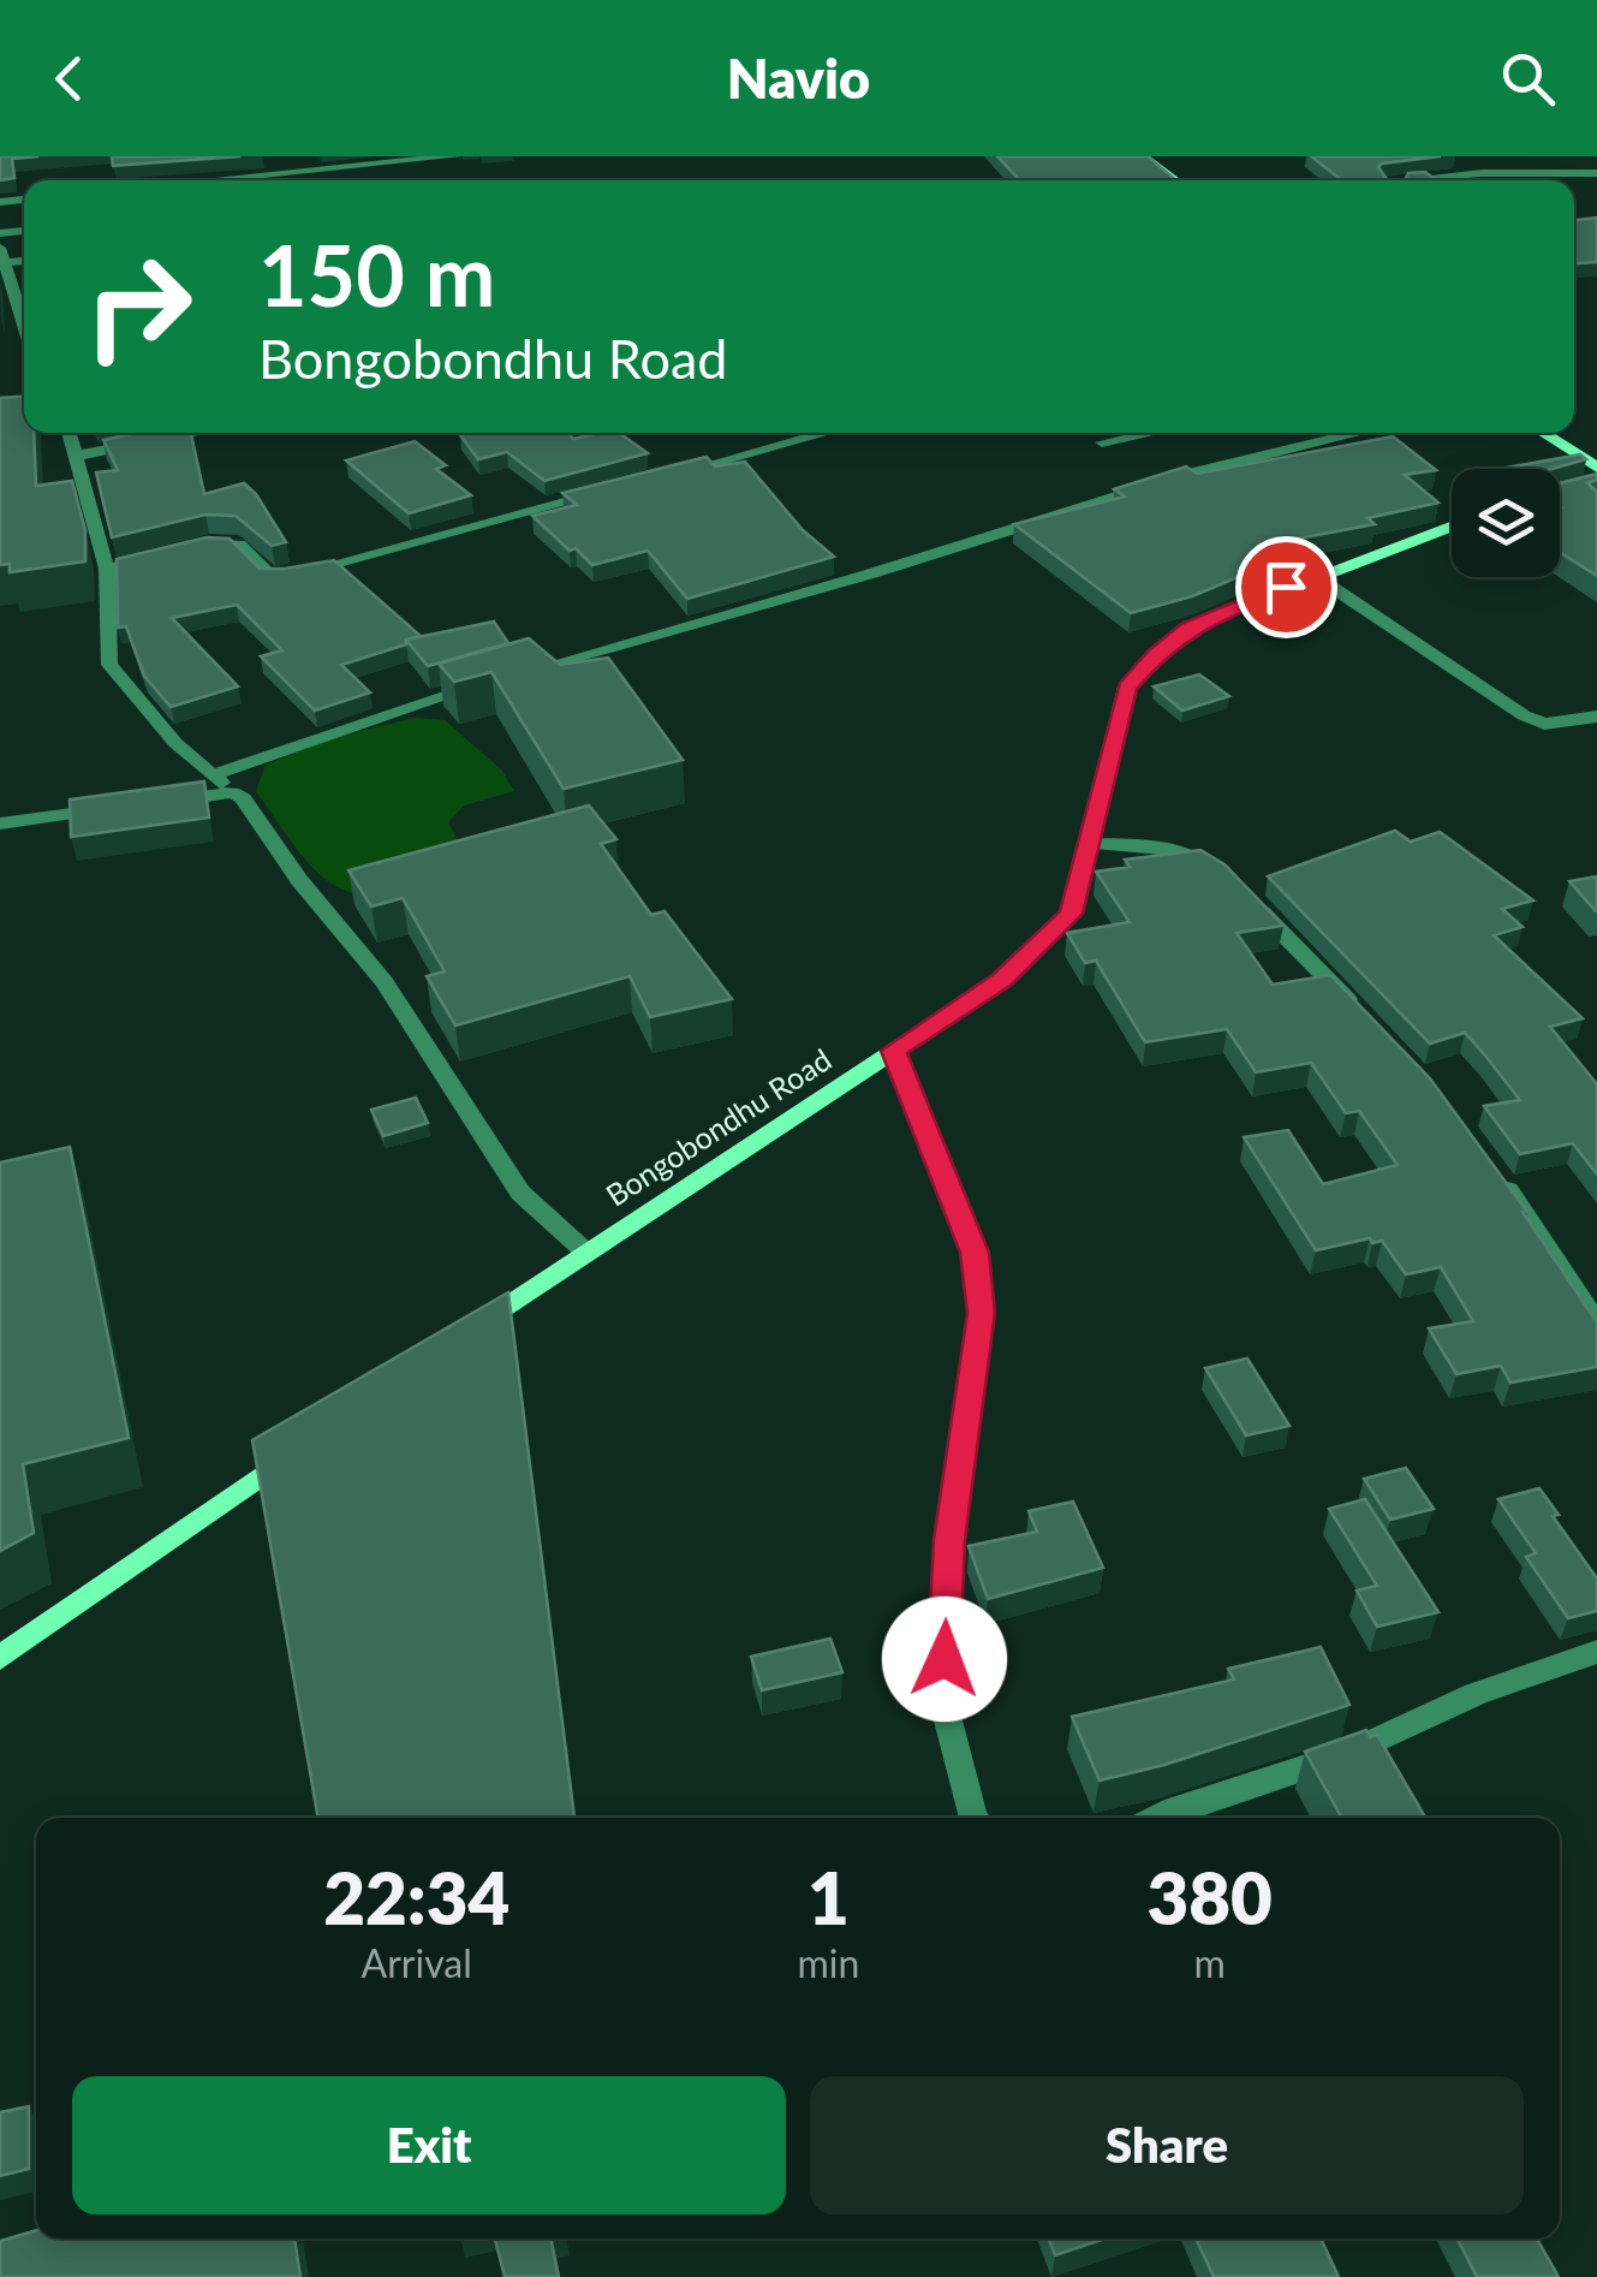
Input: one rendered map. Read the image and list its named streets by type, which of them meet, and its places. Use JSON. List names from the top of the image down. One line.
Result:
{"streets":{"street":["Bongobondhu Road"]},"page":{"header":"Navio","turn":["150 m","Bongobondhu Road"],"eta":["22:34","Arrival","1","min","380","m"],"buttons":["Exit","Share"]}}
